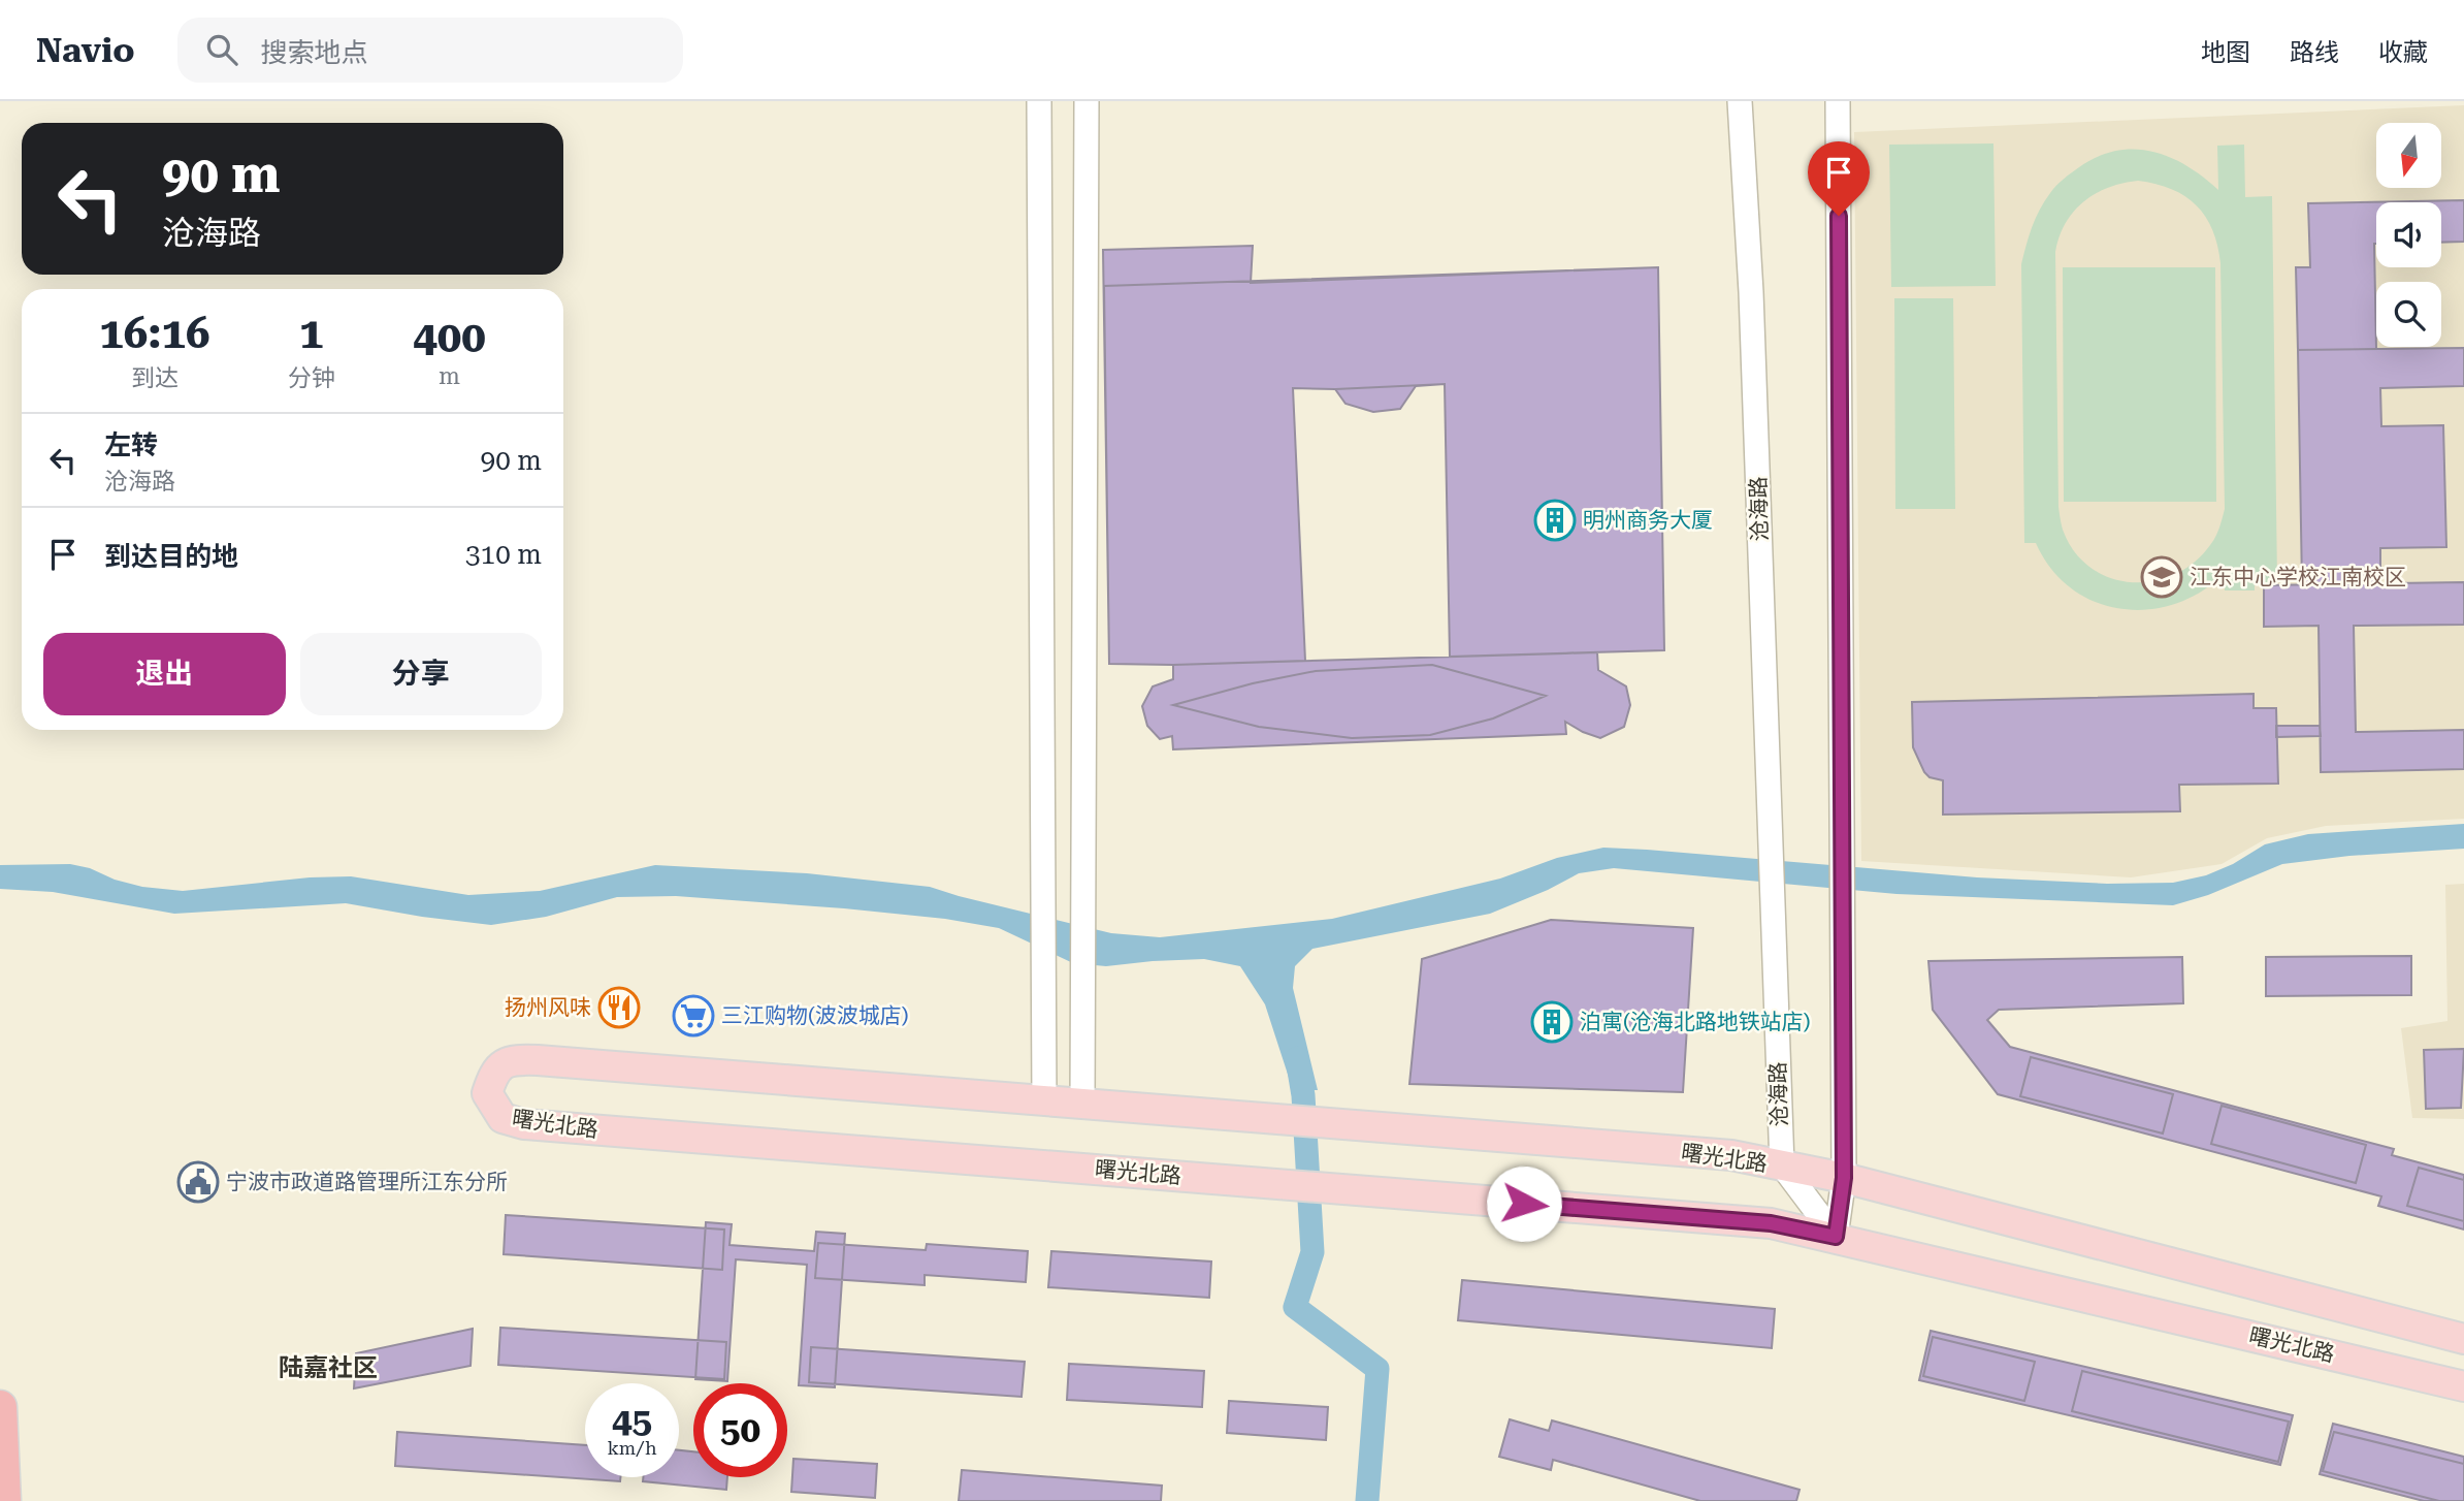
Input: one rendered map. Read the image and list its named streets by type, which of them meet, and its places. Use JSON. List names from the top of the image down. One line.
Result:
{"streets":{"main road":["曙光北路"],"street":["沧海路"]},"crossings":[["沧海路","曙光北路"]],"districts":["陆嘉社区"],"places":{"building":["明州商务大厦","泊寓(沧海北路地铁站店)"],"school or university":["江东中心学校江南校区"],"restaurant":["扬州风味"],"supermarket":["三江购物(波波城店)"],"public building":["宁波市政道路管理所江东分所"]},"north":"bottom","page":{"header":"Navio","search":"搜索地点","nav":["地图","路线","收藏"],"turn":["90 m","沧海路"],"eta":["16:16","到达","1","分钟","400","m"],"list":[{"name":"左转","note":"沧海路","value":"90 m"},{"name":"到达目的地","value":"310 m"}],"buttons":["退出","分享"],"speed":"45 km/h","limit":"50"}}
